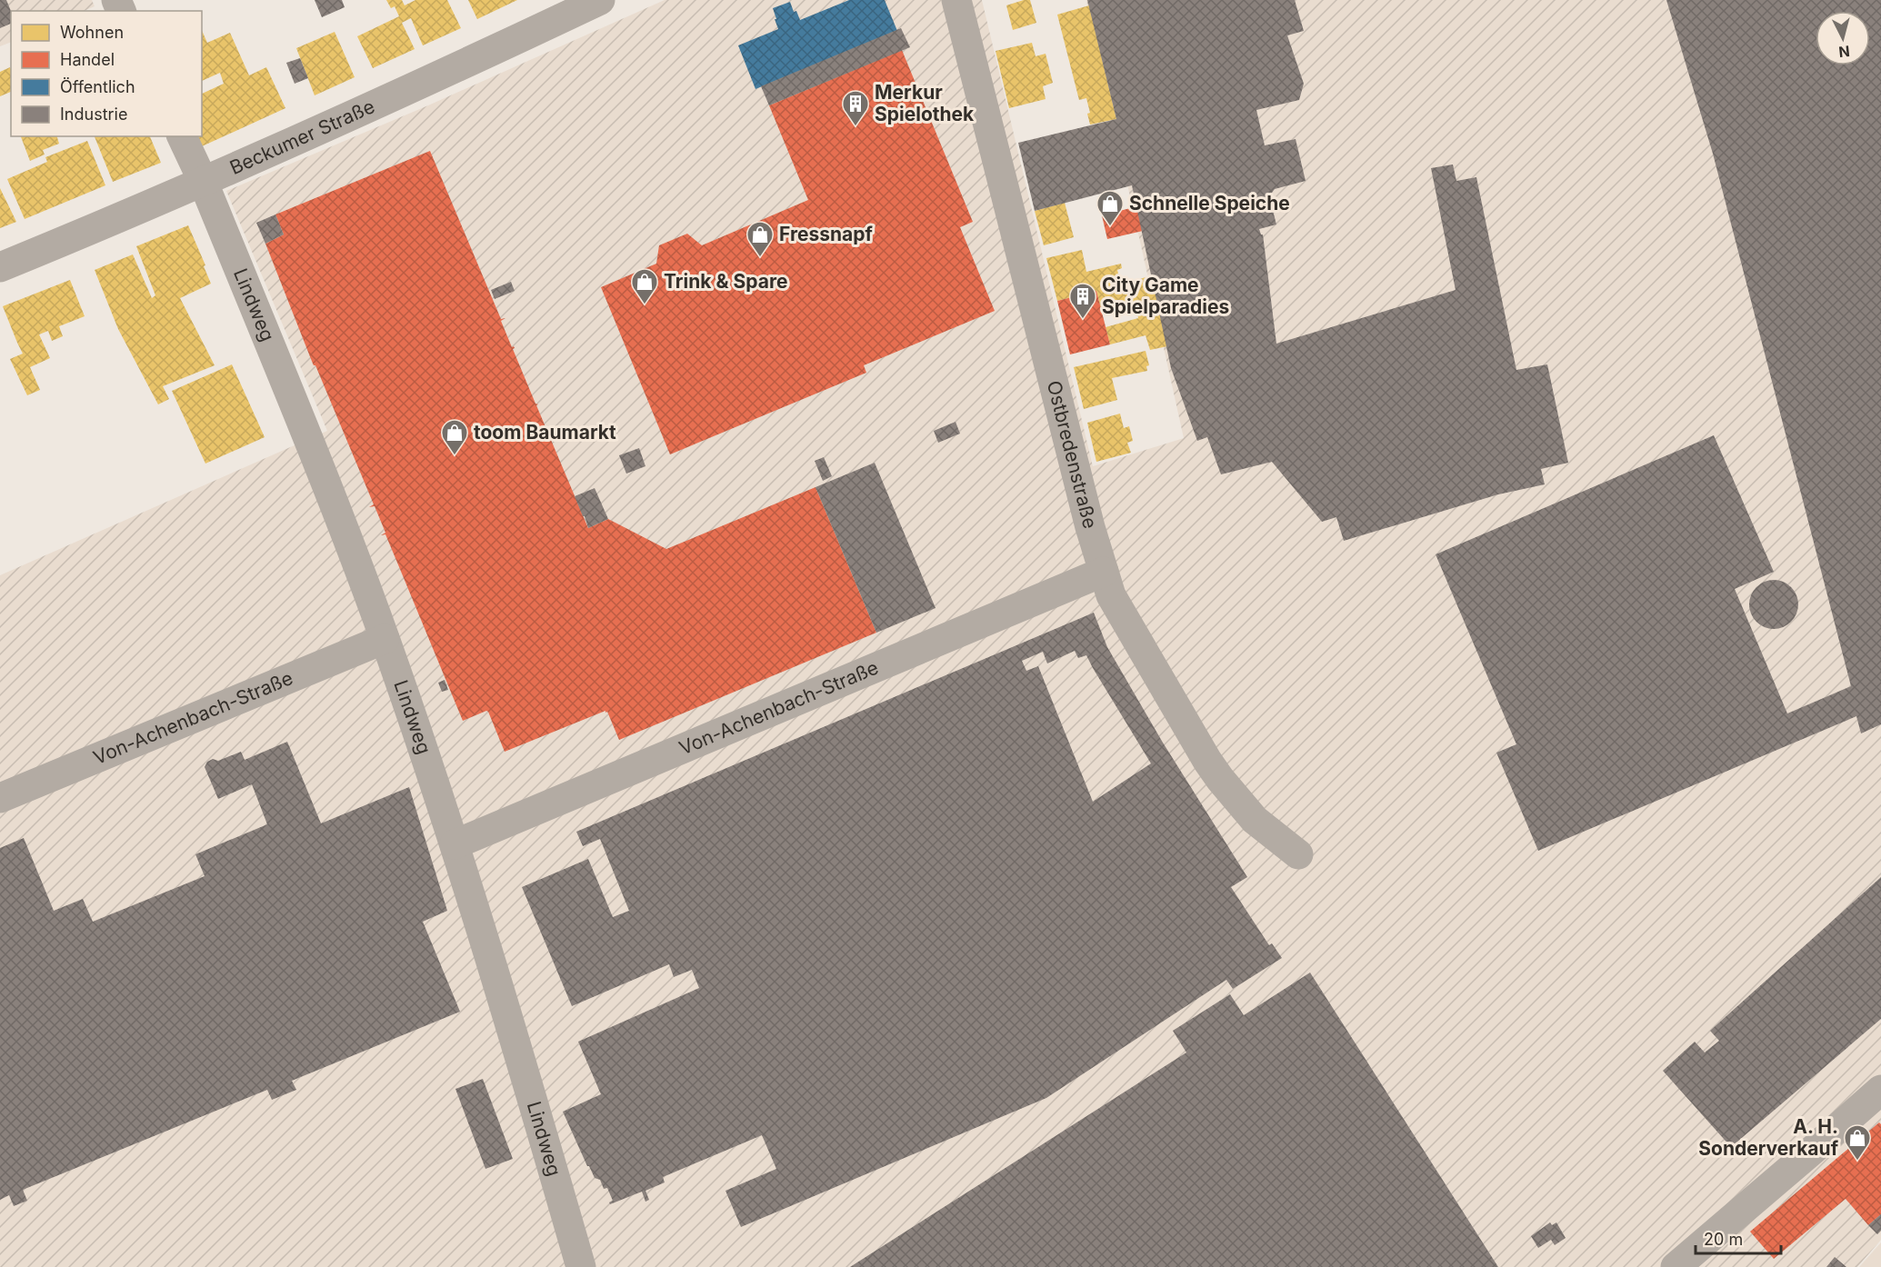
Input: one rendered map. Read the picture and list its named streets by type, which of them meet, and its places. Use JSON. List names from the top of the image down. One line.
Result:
{"streets":{"street":["Beckumer Straße","Lindweg","Ostbredenstraße","Von-Achenbach-Straße"]},"crossings":[["Beckumer Straße","Lindweg"],["Lindweg","Von-Achenbach-Straße"],["Ostbredenstraße","Von-Achenbach-Straße"]],"places":{"building":["Merkur Spielothek","City Game Spielparadies"],"shop":["Schnelle Speiche","Fressnapf","Trink & Spare","toom Baumarkt","A. H. Sonderverkauf"]},"legend":["Wohnen","Handel","Öffentlich","Industrie"],"scale_bar":"20 m","north":"bottom"}
